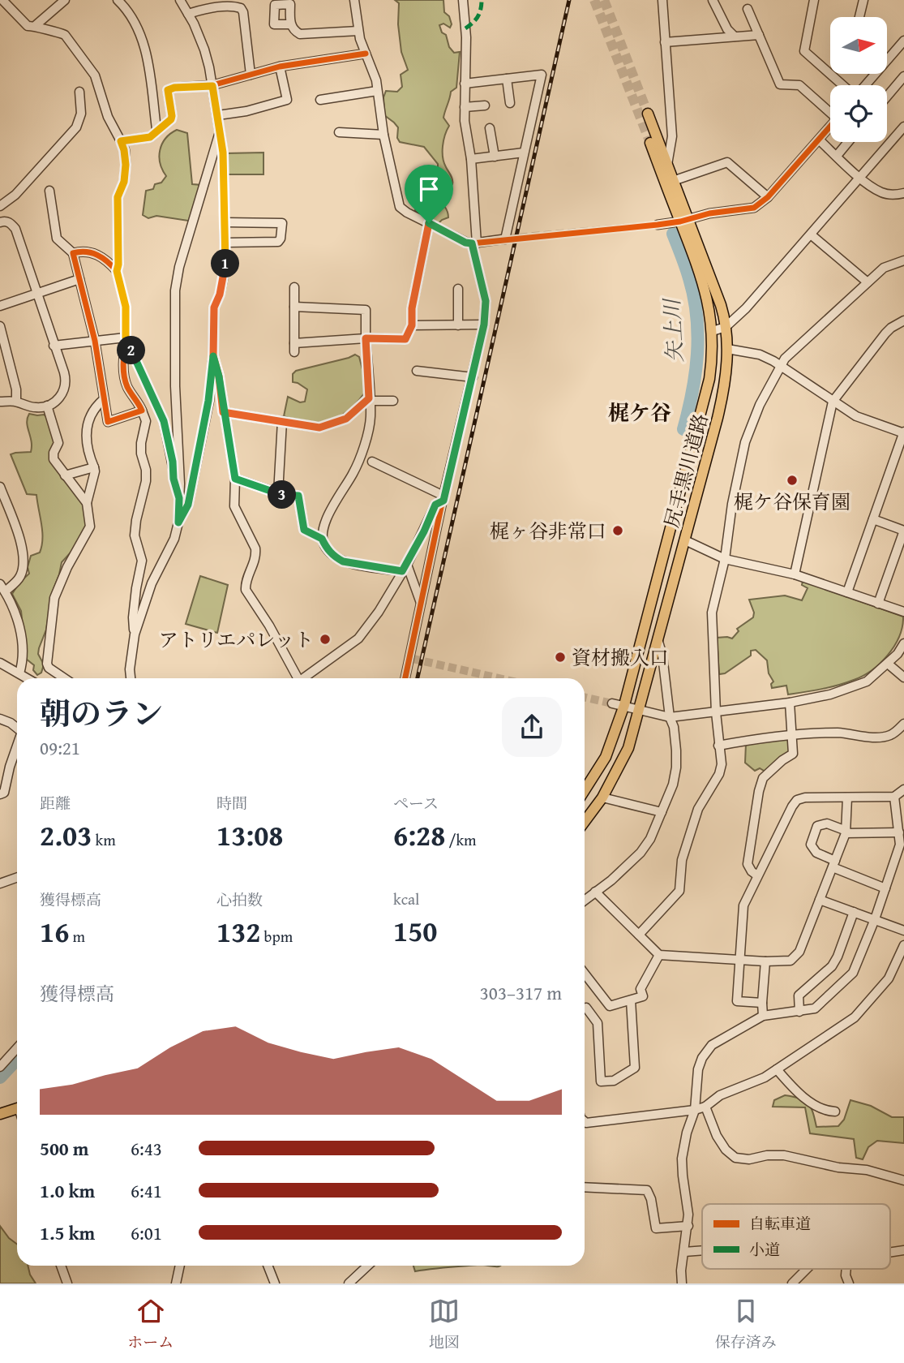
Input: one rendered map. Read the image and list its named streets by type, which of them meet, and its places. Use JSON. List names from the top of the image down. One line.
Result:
{"streets":{"main road":["尻手黒川道路"]},"districts":["梶ケ谷"],"water":["矢上川"],"places":["梶ケ谷保育園","梶ヶ谷非常口","アトリエパレット","資材搬入口"],"legend":["自転車道","小道"],"north":"right","page":{"pins":["1","2","3"],"heading":["朝のラン","09:21"],"stats":[["距離","2.03 km"],["時間","13:08"],["ペース","6:28 /km"],["獲得標高","16 m"],["心拍数","132 bpm"],["kcal","150"]],"chart":["獲得標高","303–317 m"],"list":[{"name":"500 m","note":"6:43"},{"name":"1.0 km","note":"6:41"},{"name":"1.5 km","note":"6:01"}],"tabs":["ホーム","地図","保存済み"]}}
